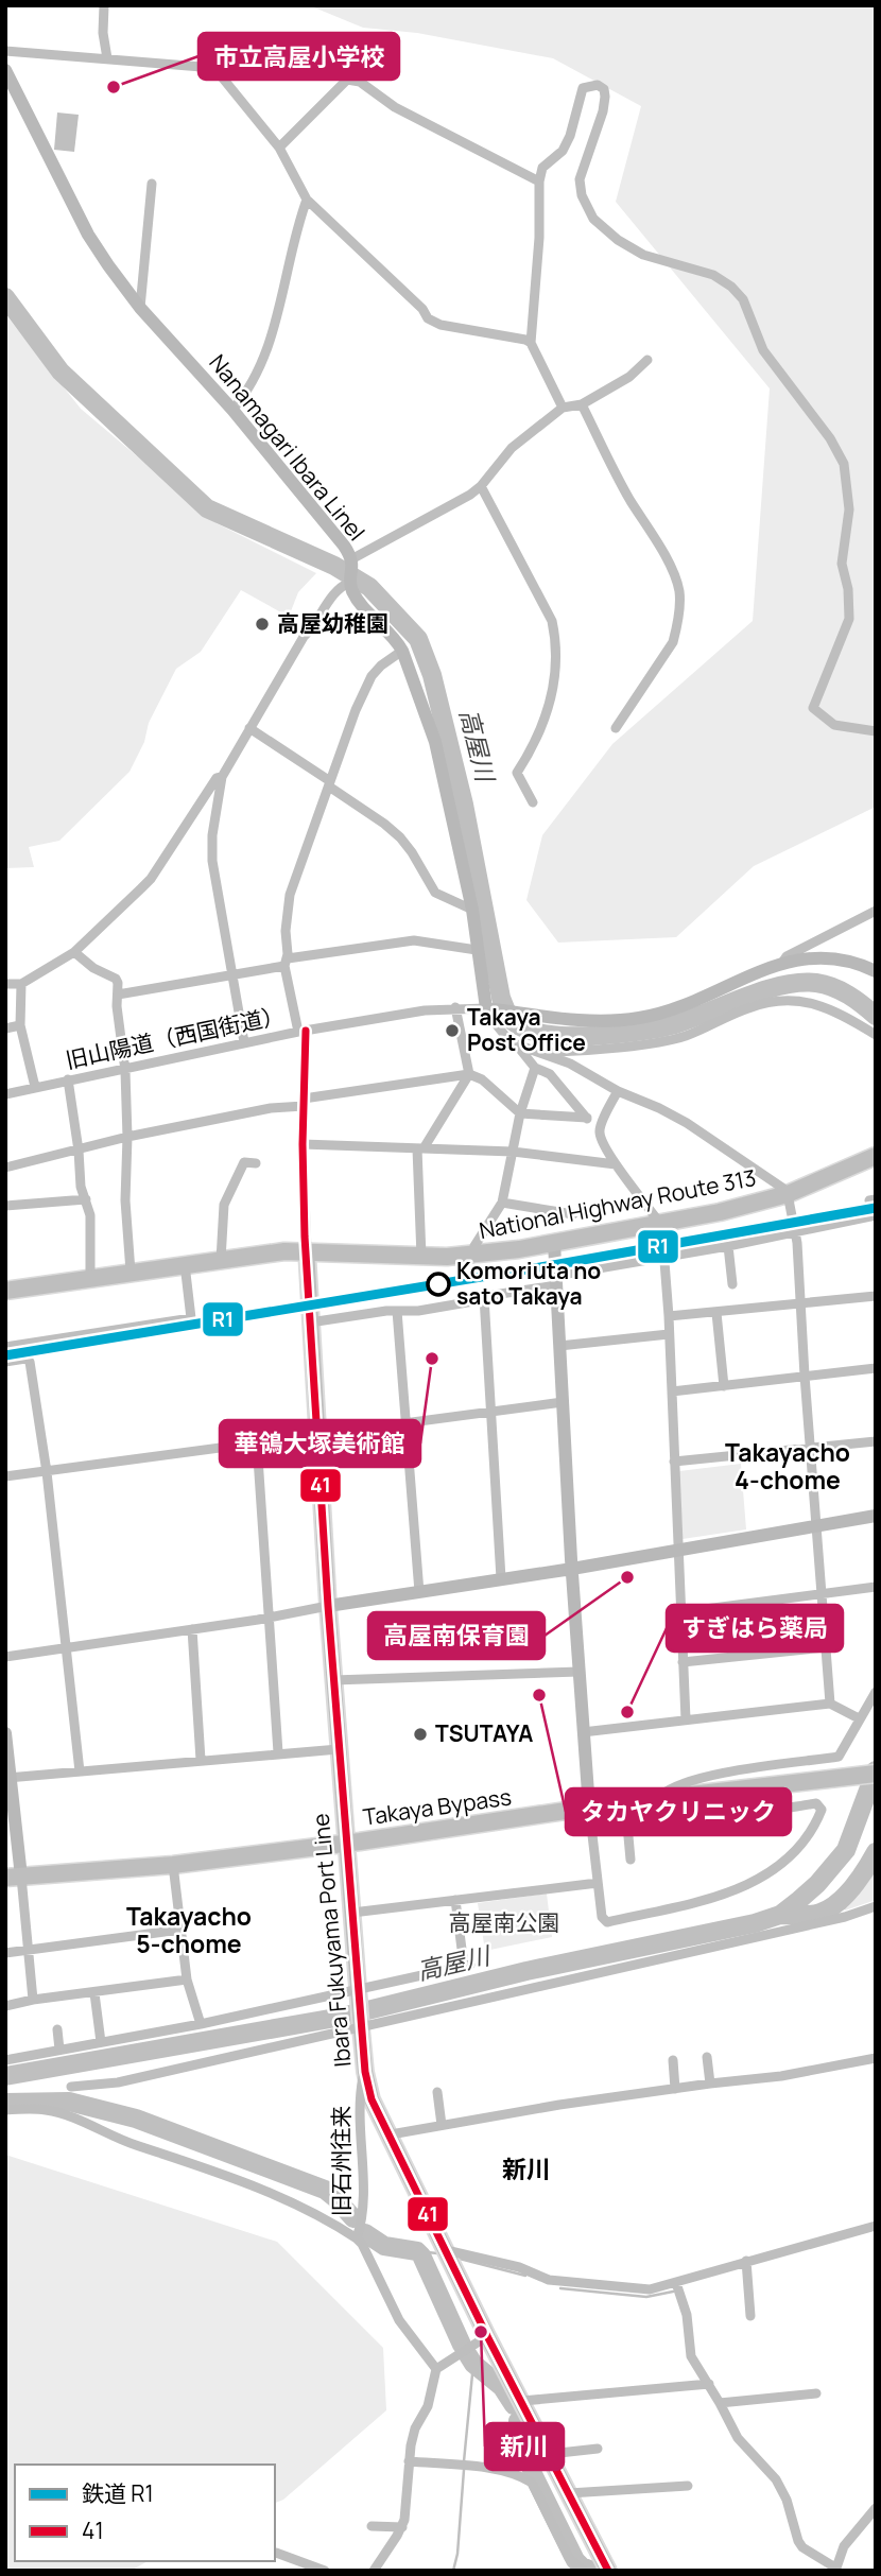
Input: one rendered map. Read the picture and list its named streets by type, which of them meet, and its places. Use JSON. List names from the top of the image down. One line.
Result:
{"streets":{"highway":["National Highway Route 313","Takaya Bypass"],"main road":["Nanamagari Ibara Linel","Ibara Fukuyama Port Line"],"street":["旧山陽道（西国街道）","旧石州往来"]},"crossings":[["National Highway Route 313","Ibara Fukuyama Port Line"],["Takaya Bypass","Ibara Fukuyama Port Line"],["Ibara Fukuyama Port Line","旧石州往来"]],"districts":["Takayacho 4-chome","Takayacho 5-chome","新川"],"water":["高屋川"],"parks":["高屋南公園"],"places":["市立高屋小学校","高屋幼稚園","Takaya Post Office","Komoriuta no sato Takaya","華鴒大塚美術館","高屋南保育園","タカヤクリニック","すぎはら薬局","TSUTAYA","新川"],"lines":["transit line 41","rail line R1"],"legend":["鉄道 R1","41"]}
